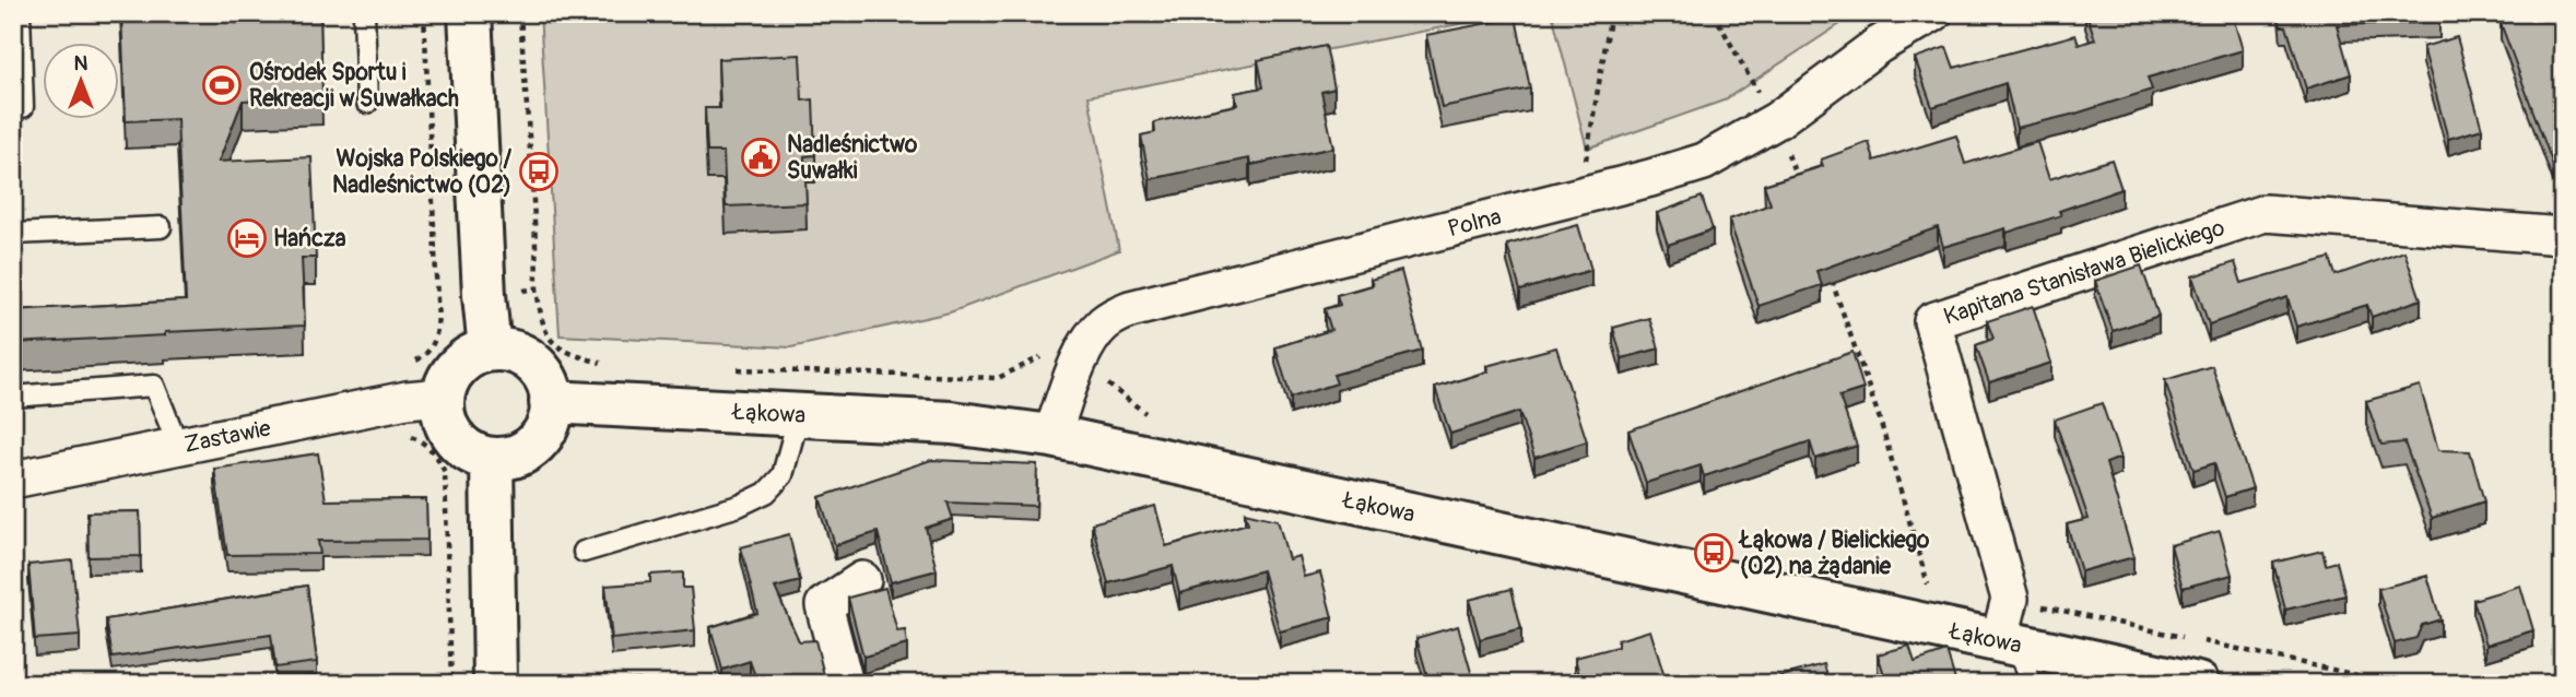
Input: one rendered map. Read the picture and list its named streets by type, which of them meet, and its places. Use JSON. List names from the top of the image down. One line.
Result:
{"streets":{"street":["Polna","Kapitana Stanisława Bielickiego","Łąkowa","Zastawie"]},"crossings":[["Polna","Łąkowa"],["Kapitana Stanisława Bielickiego","Łąkowa"],["Łąkowa","Zastawie"]],"places":{"sports":["Ośrodek Sportu i Rekreacji w Suwałkach"],"public building":["Nadleśnictwo Suwałki"],"bus stop":["Wojska Polskiego / Nadleśnictwo (02)","Łąkowa / Bielickiego (02) na żądanie"],"hotel":["Hańcza"]},"north":"top"}
